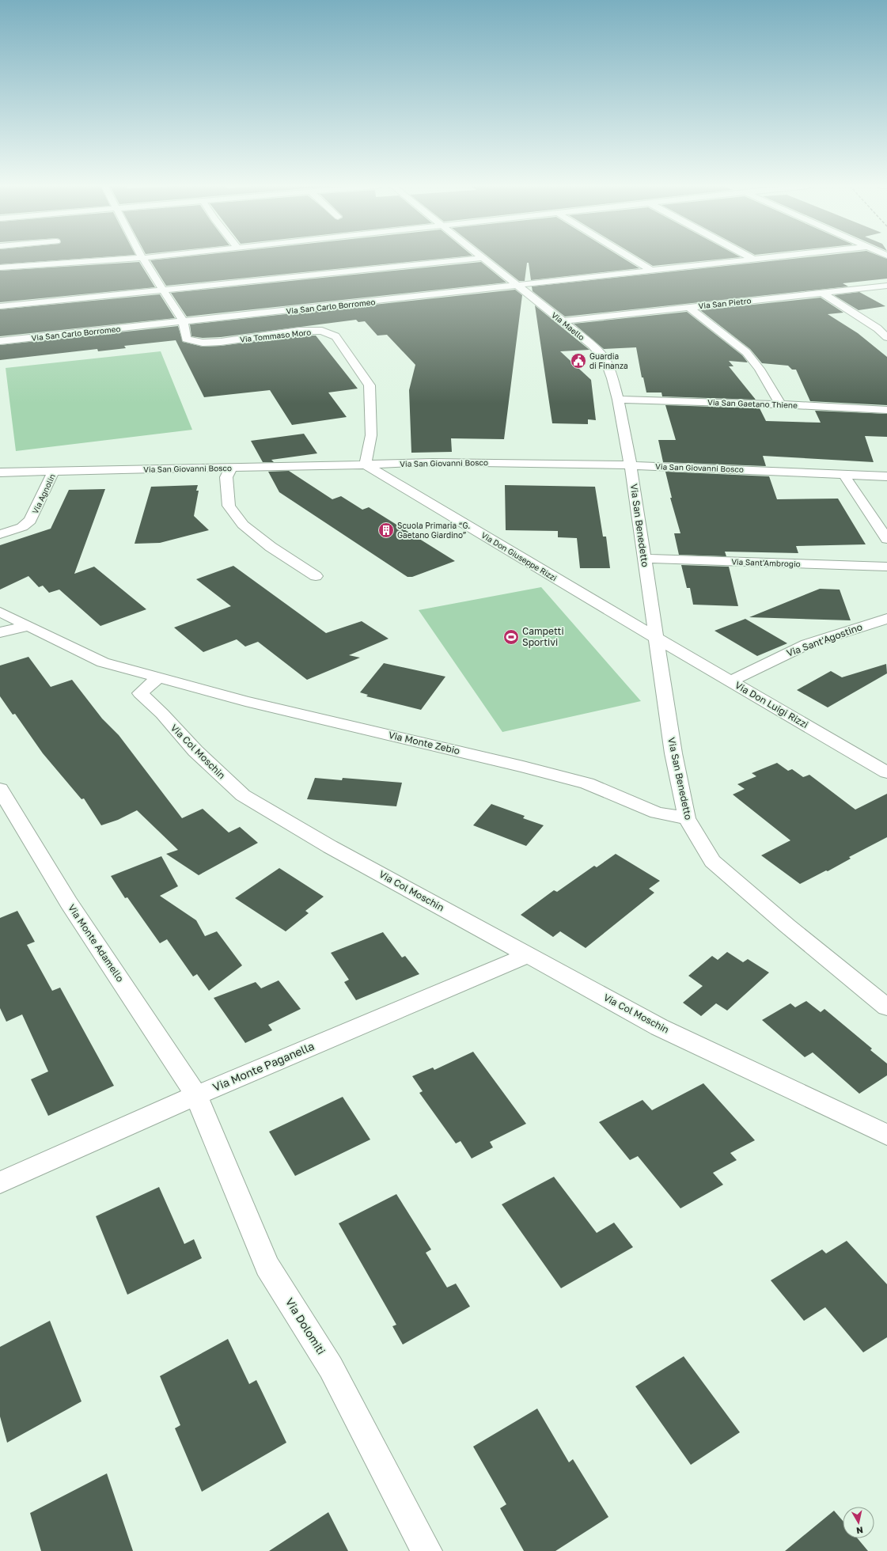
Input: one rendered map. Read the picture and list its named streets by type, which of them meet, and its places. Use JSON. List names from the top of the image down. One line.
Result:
{"streets":{"street":["Via San Pietro","Via San Carlo Borromeo","Via Maello","Via Tommaso Moro","Via San Gaetano Thiene","Via San Giovanni Bosco","Via Agnolin","Via San Benedetto","Via Don Giuseppe Rizzi","Via Sant'Ambrogio","Via Sant'Agostino","Via Don Luigi Rizzi","Via Monte Zebio","Via Col Moschin","Via Monte Adamello","Via Monte Paganella","Via Dolomiti"]},"crossings":[["Via San Pietro","Via Maello"],["Via San Carlo Borromeo","Via Maello"],["Via San Carlo Borromeo","Via Tommaso Moro"],["Via Maello","Via San Gaetano Thiene"],["Via Maello","Via San Giovanni Bosco"],["Via Maello","Via San Benedetto"],["Via Tommaso Moro","Via San Giovanni Bosco"],["Via Tommaso Moro","Via Don Giuseppe Rizzi"],["Via San Giovanni Bosco","Via Agnolin"],["Via San Giovanni Bosco","Via San Benedetto"],["Via San Giovanni Bosco","Via Don Giuseppe Rizzi"],["Via San Benedetto","Via Don Giuseppe Rizzi"],["Via San Benedetto","Via Sant'Ambrogio"],["Via San Benedetto","Via Don Luigi Rizzi"],["Via San Benedetto","Via Monte Zebio"],["Via Don Giuseppe Rizzi","Via Don Luigi Rizzi"],["Via Sant'Agostino","Via Don Luigi Rizzi"],["Via Monte Zebio","Via Col Moschin"],["Via Col Moschin","Via Monte Paganella"],["Via Monte Adamello","Via Monte Paganella"],["Via Monte Adamello","Via Dolomiti"],["Via Monte Paganella","Via Dolomiti"]],"places":{"public building":["Guardia di Finanza"],"building":["Scuola Primaria “G. Gaetano Giardino”"],"sports":["Campetti Sportivi"]},"north":"bottom"}
